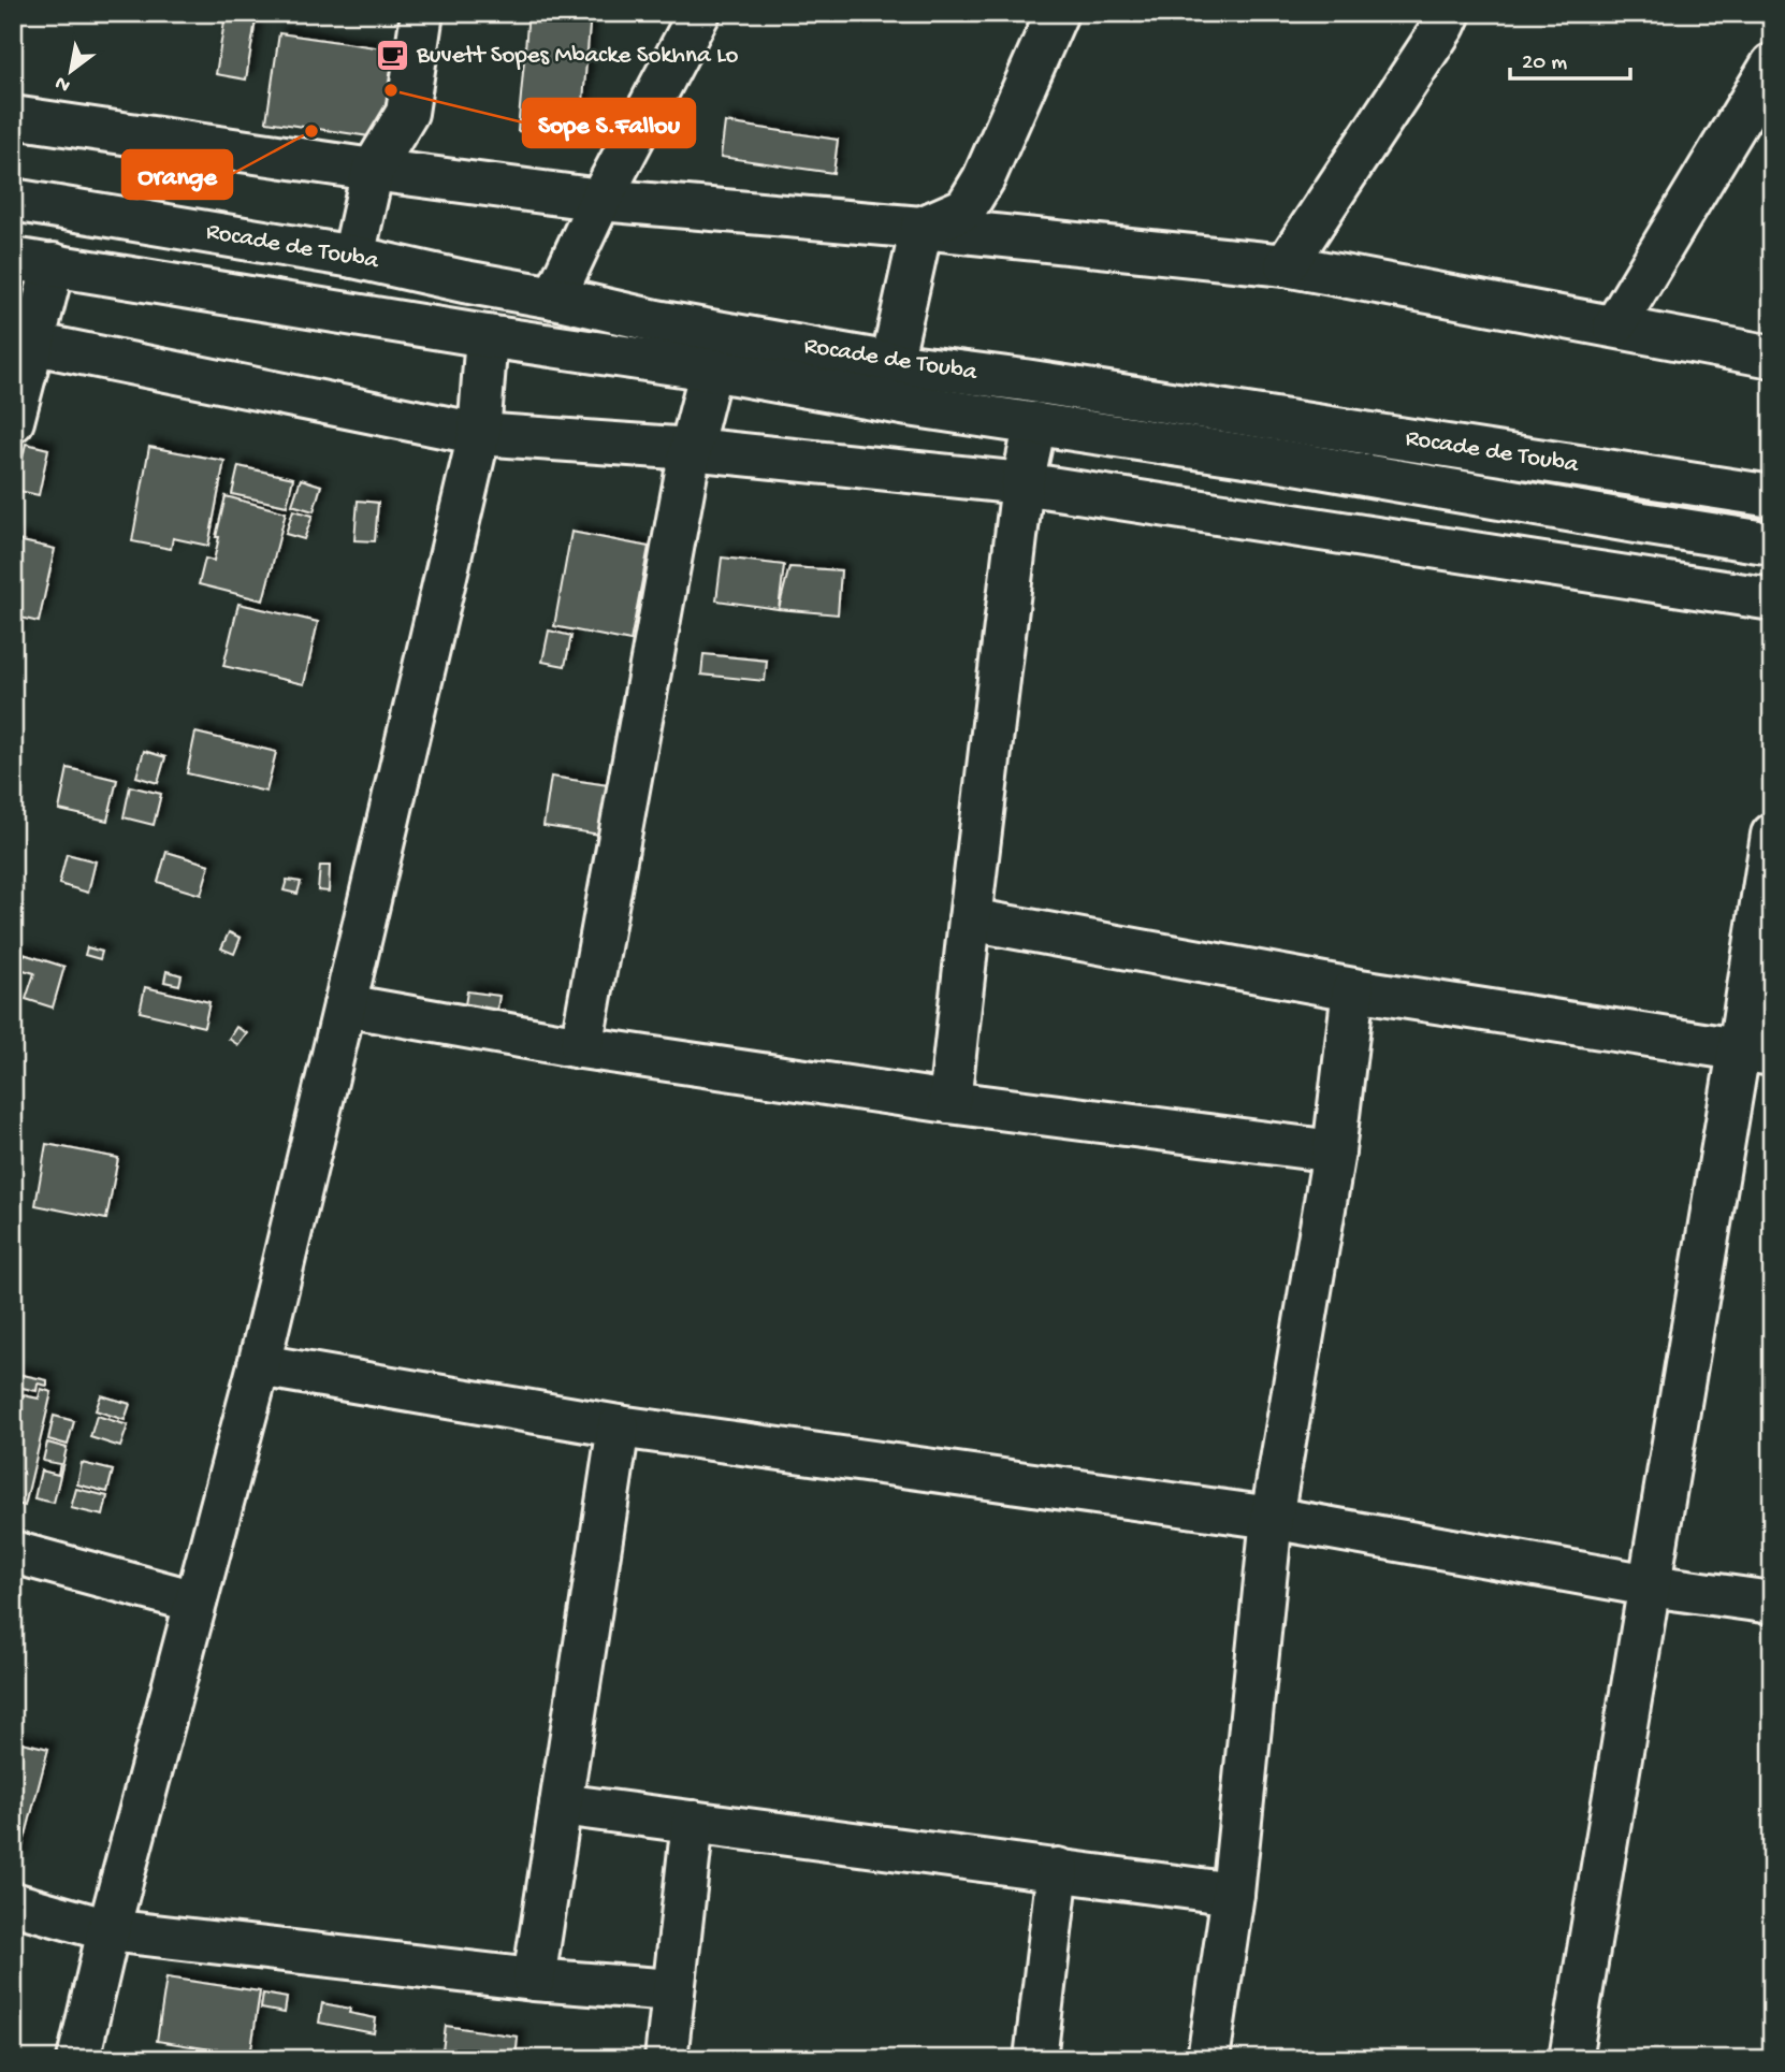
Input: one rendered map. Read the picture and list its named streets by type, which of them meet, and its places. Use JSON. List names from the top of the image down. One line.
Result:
{"streets":{"street":["Rocade de Touba"]},"places":{"cafe":["Buvett Sopes Mbacke Sokhna Lo"],"other":["Sope S.Fallou","Orange"]},"scale_bar":"20 m","north":"bottom left"}
